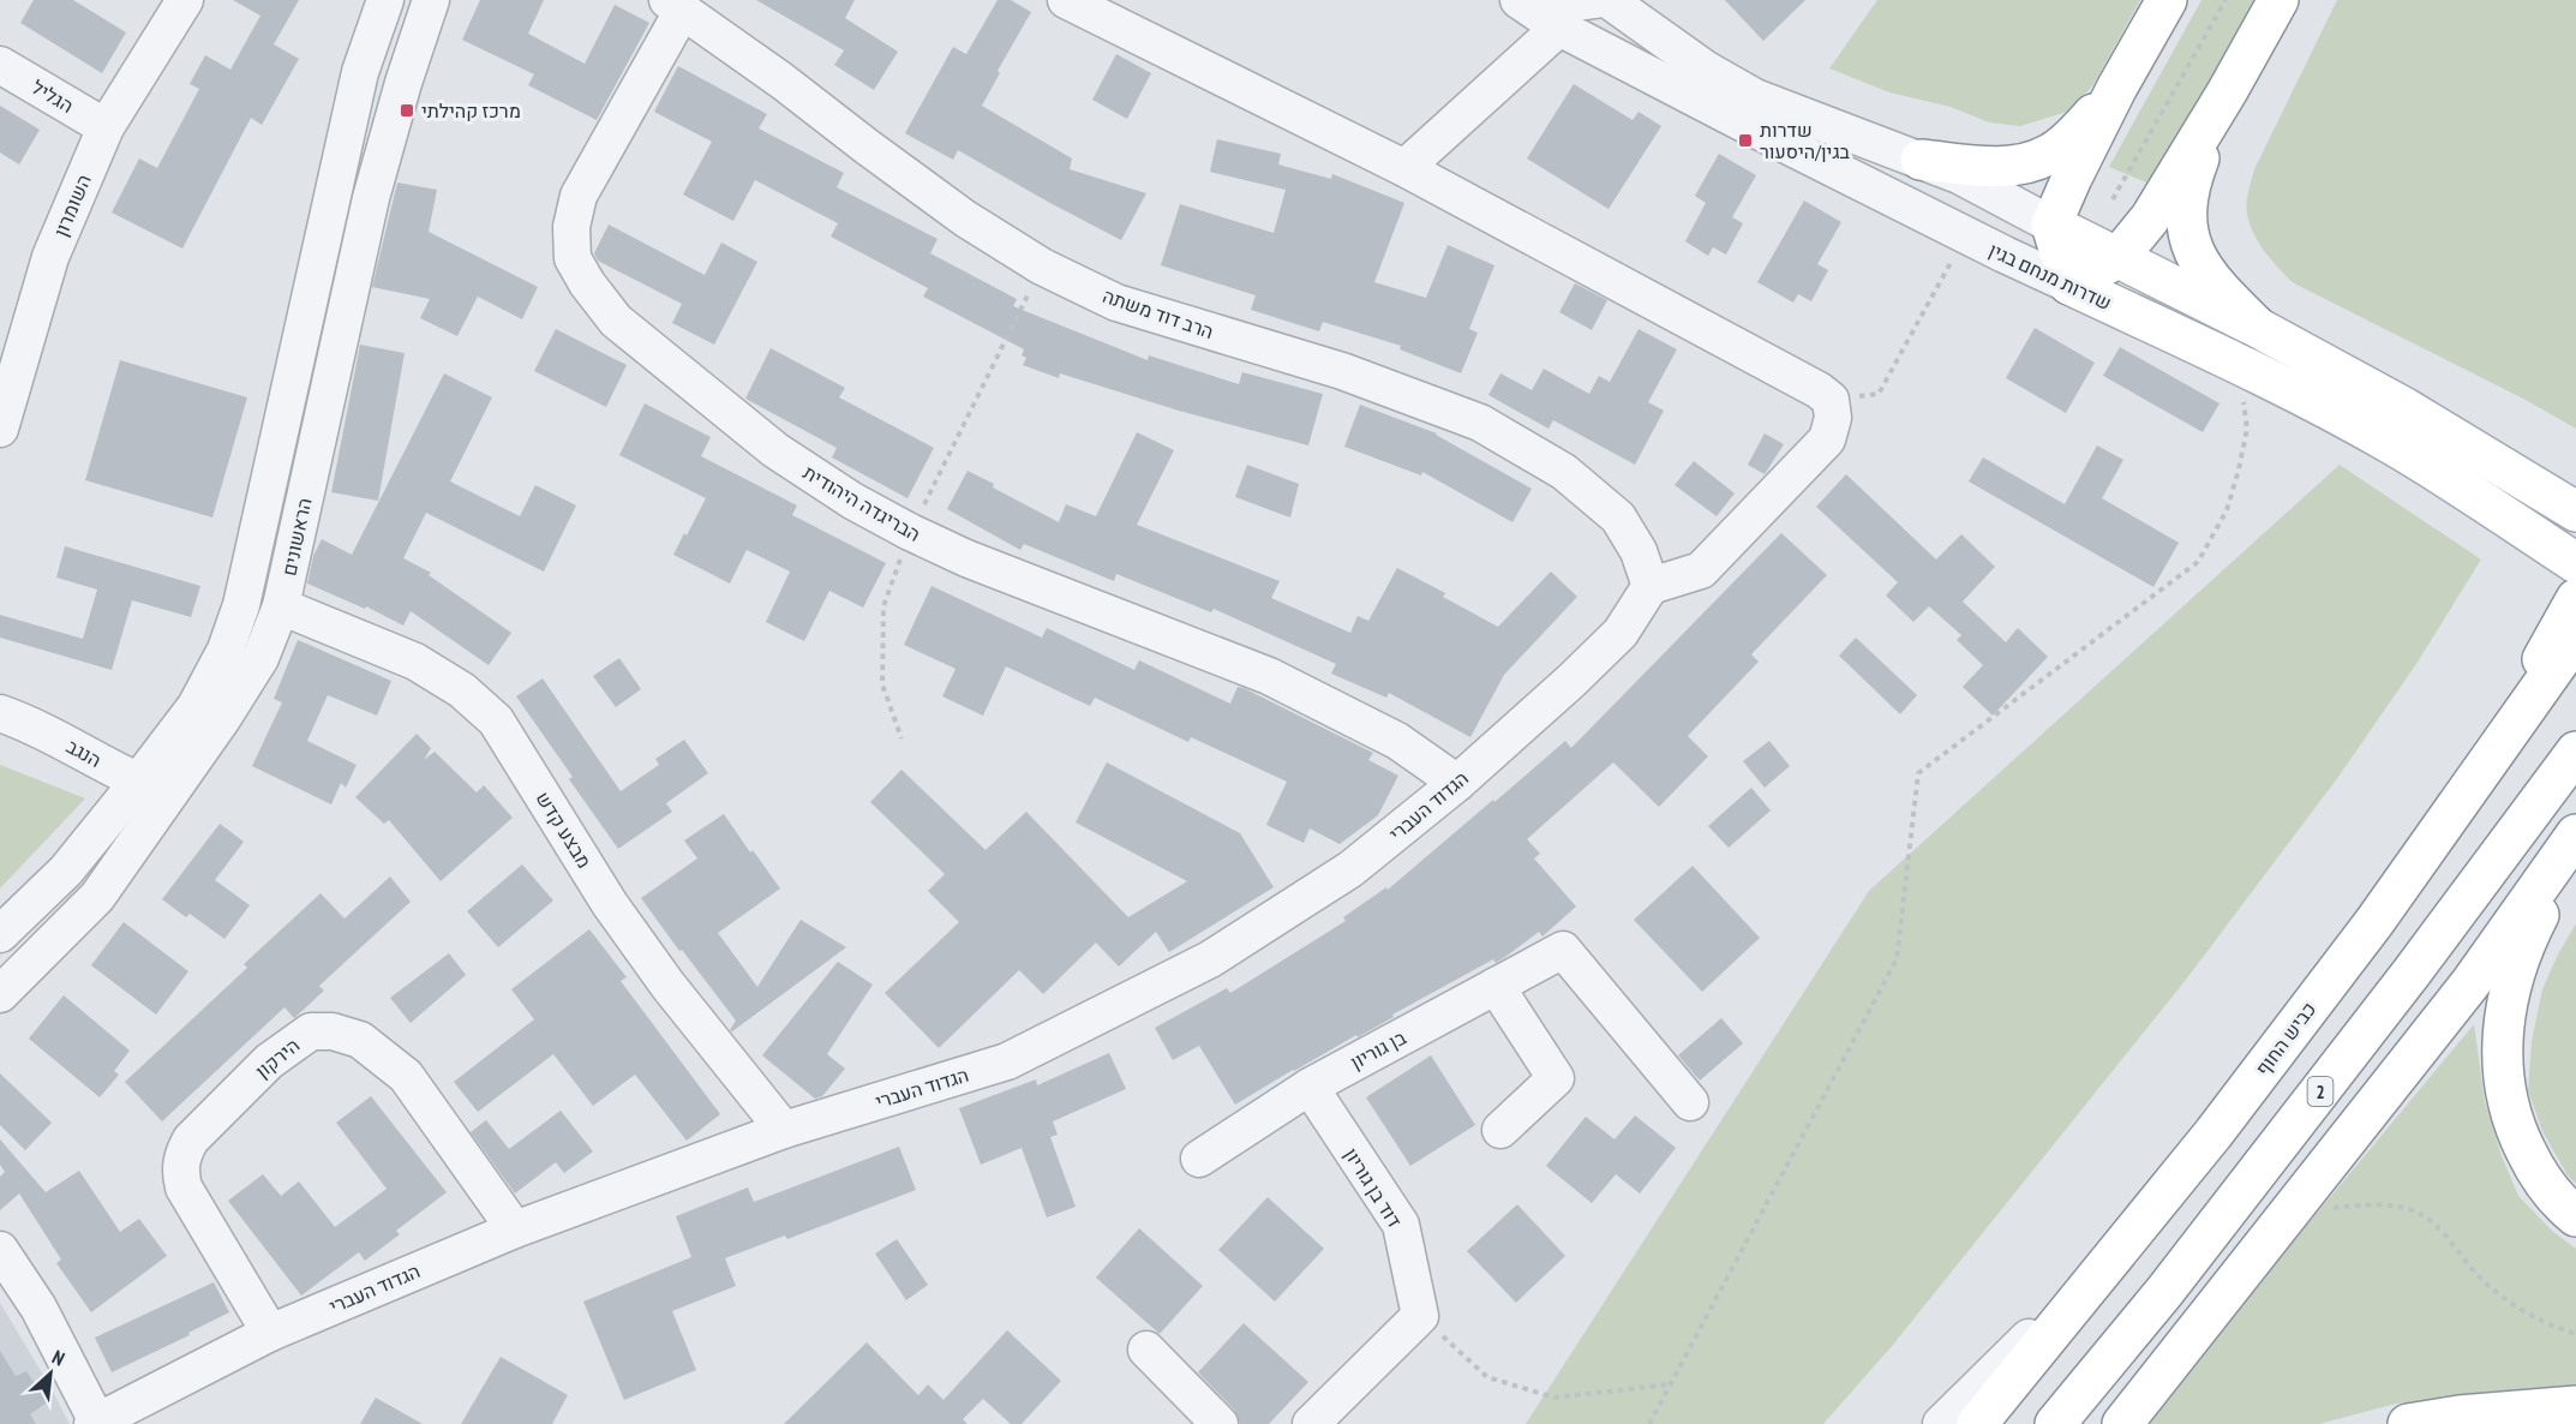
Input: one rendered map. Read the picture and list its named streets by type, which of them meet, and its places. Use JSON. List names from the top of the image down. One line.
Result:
{"streets":{"main road":["שדרות מנחם בגין","כביש החוף","2"],"street":["הגליל","השומרון","הרב דוד משתה","הבריגדה היהודית","הראשונים","הנגב","הגדוד העברי","מבצע קדש","בן גוריון","הירקון","דוד בן גוריון"]},"crossings":[["הגליל","השומרון"],["הרב דוד משתה","הבריגדה היהודית"],["הרב דוד משתה","הגדוד העברי"],["הבריגדה היהודית","הגדוד העברי"],["הראשונים","הנגב"],["הראשונים","מבצע קדש"],["הגדוד העברי","מבצע קדש"],["הגדוד העברי","הירקון"],["בן גוריון","דוד בן גוריון"]],"places":{"transit":["מרכז קהילתי","שדרות בגין/היסעור"]},"north":"top right"}
